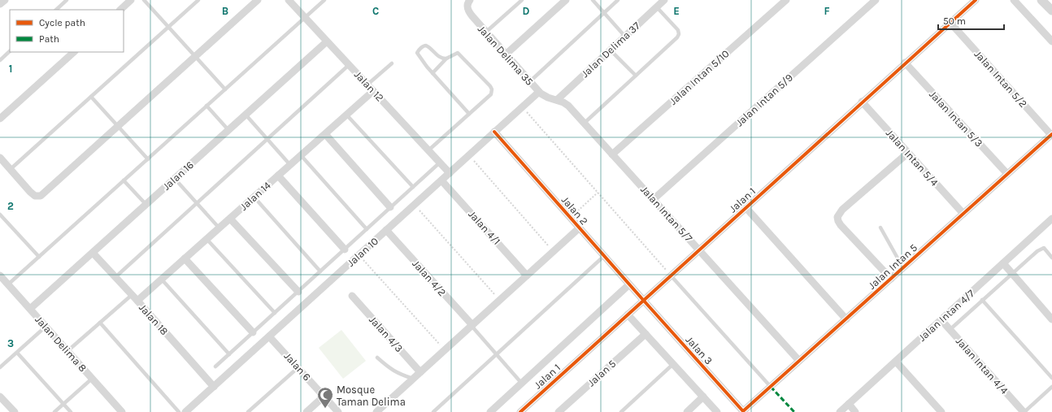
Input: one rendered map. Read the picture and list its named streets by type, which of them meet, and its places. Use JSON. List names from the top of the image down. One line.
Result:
{"streets":{"street":["Jalan Delima 37","Jalan Delima 35","Jalan Intan 5/10","Jalan Intan 5/2","Jalan 12","Jalan Intan 5/9","Jalan Intan 5/3","Jalan Intan 5/4","Jalan 16","Jalan 14","Jalan 1","Jalan 2","Jalan Intan 5/7","Jalan 4/1","Jalan 10","Jalan Intan 5","Jalan 4/2","Jalan Intan 4/7","Jalan 18","Jalan 4/3","Jalan Delima 8","Jalan 3","Jalan Intan 4/4","Jalan 6","Jalan 5"]},"crossings":[["Jalan Delima 37","Jalan Delima 35"],["Jalan Delima 37","Jalan Intan 5/7"],["Jalan Delima 35","Jalan Intan 5/7"],["Jalan Delima 35","Jalan 10"],["Jalan Intan 5/10","Jalan Intan 5/7"],["Jalan Intan 5/2","Jalan 1"],["Jalan Intan 5/2","Jalan Intan 5"],["Jalan 12","Jalan 16"],["Jalan 12","Jalan 14"],["Jalan 12","Jalan 10"],["Jalan Intan 5/9","Jalan Intan 5/7"],["Jalan Intan 5/3","Jalan 1"],["Jalan Intan 5/3","Jalan Intan 5"],["Jalan Intan 5/4","Jalan 1"],["Jalan Intan 5/4","Jalan Intan 5"],["Jalan 16","Jalan 18"],["Jalan 16","Jalan Delima 8"],["Jalan 14","Jalan 18"],["Jalan 1","Jalan 2"],["Jalan 1","Jalan Intan 5/7"],["Jalan 1","Jalan 3"],["Jalan 2","Jalan 10"],["Jalan 2","Jalan 3"],["Jalan Intan 5/7","Jalan Intan 5"],["Jalan 4/1","Jalan 10"],["Jalan 10","Jalan 4/2"],["Jalan 10","Jalan 18"],["Jalan 10","Jalan 6"],["Jalan Intan 5","Jalan 3"],["Jalan Intan 4/7","Jalan Intan 4/4"]],"places":{"mosque":["Mosque Taman Delima"]},"legend":["Cycle path","Path"],"scale_bar":"50 m","grid":{"columns":["B","C","D","E","F"],"rows":["1","2","3"]}}
